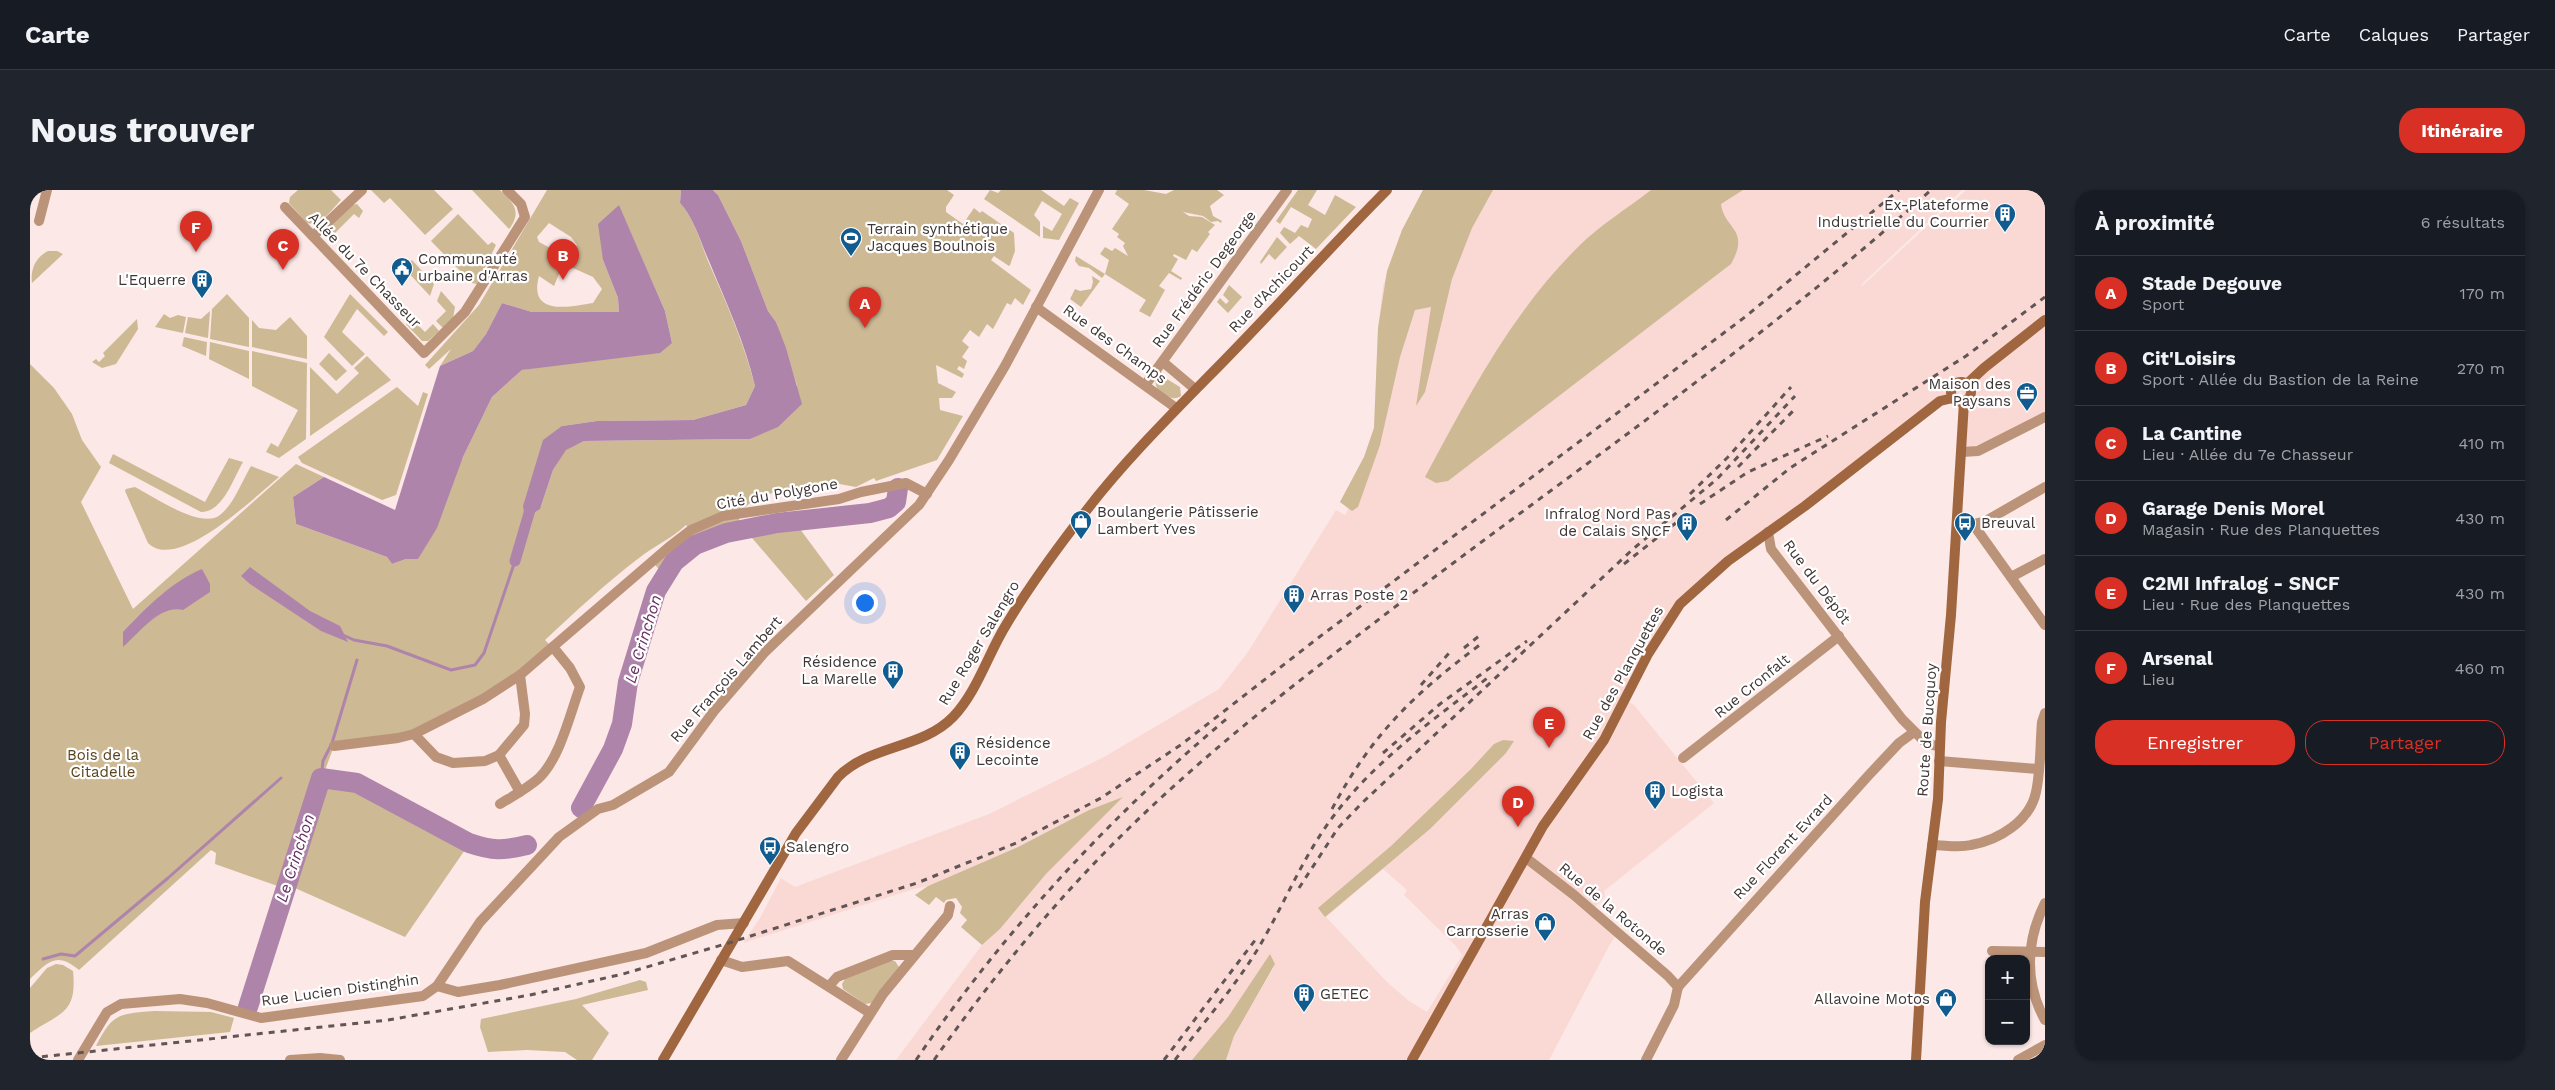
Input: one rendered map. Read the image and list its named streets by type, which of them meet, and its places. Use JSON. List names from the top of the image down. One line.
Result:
{"streets":{"street":["Allée du 7e Chasseur","Rue Frédéric Degeorge","Rue d'Achicourt","Rue des Champs","Cité du Polygone","Rue du Dépôt","Rue Roger Salengro","Rue des Planquettes","Rue François Lambert","Rue Cronfalt","Route de Bucquoy","Rue Florent Evrard","Rue de la Rotonde","Rue Lucien Distinghin"]},"crossings":[["Rue Frédéric Degeorge","Rue des Champs"],["Rue d'Achicourt","Rue des Champs"],["Rue d'Achicourt","Rue Roger Salengro"],["Rue des Champs","Rue Roger Salengro"],["Rue des Champs","Rue François Lambert"],["Cité du Polygone","Rue François Lambert"],["Rue du Dépôt","Rue des Planquettes"],["Rue du Dépôt","Rue Cronfalt"],["Rue du Dépôt","Route de Bucquoy"],["Rue du Dépôt","Rue Florent Evrard"],["Rue Roger Salengro","Rue Lucien Distinghin"],["Rue des Planquettes","Rue de la Rotonde"],["Rue François Lambert","Rue Lucien Distinghin"],["Rue Florent Evrard","Rue de la Rotonde"]],"water":["Le Crinchon"],"parks":["Bois de la Citadelle"],"places":{"building":["Ex-Plateforme Industrielle du Courrier","L'Equerre","Infralog Nord Pas de Calais SNCF","Arras Poste 2","Résidence La Marelle","Résidence Lecointe","Logista","GETEC"],"sports":["Terrain synthétique Jacques Boulnois"],"public building":["Communauté urbaine d'Arras"],"office":["Maison des Paysans"],"shop":["Boulangerie Pâtisserie Lambert Yves","Arras Carrosserie","Allavoine Motos"],"bus stop":["Breuval","Salengro"]},"page":{"header":"Carte","nav":["Carte","Calques","Partager"],"buttons":["Itinéraire",["Enregistrer","Partager"]],"title":"Nous trouver","heading":["À proximité","6 résultats"],"pins":["F","C","B","A","E","D"],"list":[{"mark":"A","name":"Stade Degouve","note":"Sport","value":"170 m"},{"mark":"B","name":"Cit'Loisirs","note":"Sport · Allée du Bastion de la Reine","value":"270 m"},{"mark":"C","name":"La Cantine","note":"Lieu · Allée du 7e Chasseur","value":"410 m"},{"mark":"D","name":"Garage Denis Morel","note":"Magasin · Rue des Planquettes","value":"430 m"},{"mark":"E","name":"C2MI Infralog - SNCF","note":"Lieu · Rue des Planquettes","value":"430 m"},{"mark":"F","name":"Arsenal","note":"Lieu","value":"460 m"}],"map_buttons":["+","−"]}}
